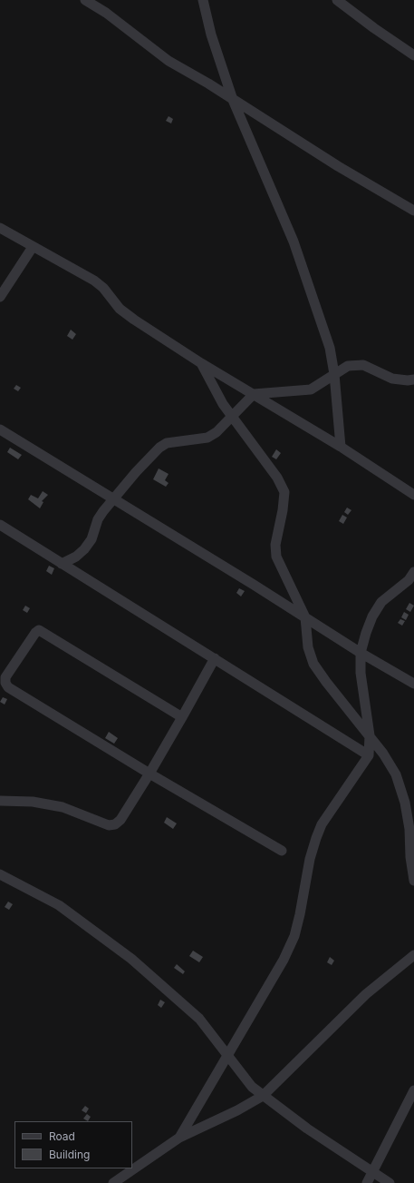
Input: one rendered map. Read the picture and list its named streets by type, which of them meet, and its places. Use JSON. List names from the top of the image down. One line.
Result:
{"legend":["Road","Building"]}
